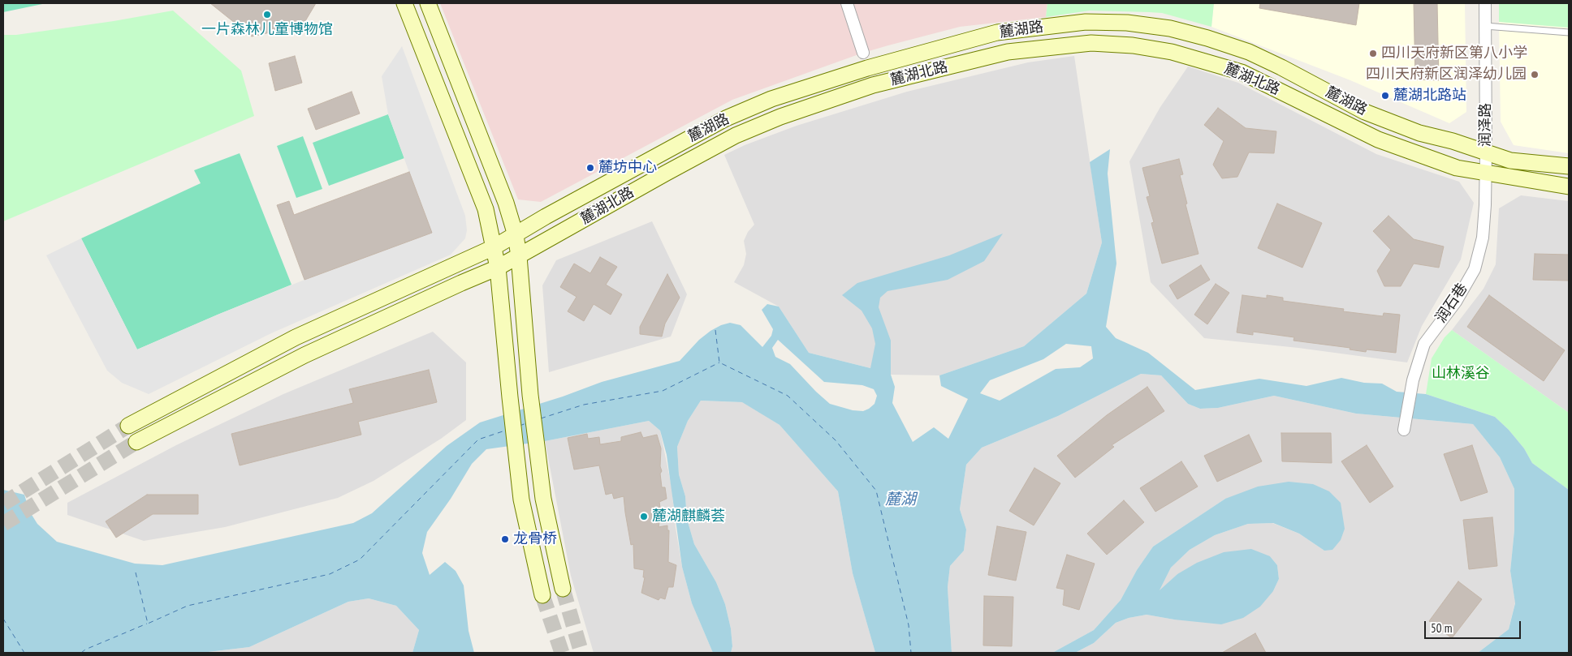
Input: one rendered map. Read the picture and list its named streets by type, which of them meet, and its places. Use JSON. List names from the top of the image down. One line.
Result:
{"streets":{"street":["麓湖路","麓湖北路","润泽路","润石巷"]},"crossings":[["麓湖路","润泽路"],["麓湖北路","润泽路"],["麓湖北路","润石巷"],["润泽路","润石巷"]],"water":["麓湖"],"parks":["山林溪谷"],"places":["一片森林儿童博物馆","四川天府新区第八小学","四川天府新区润泽幼儿园","麓湖北路站","麓坊中心","麓湖麒麟荟","龙骨桥"],"scale_bar":"50 m"}
